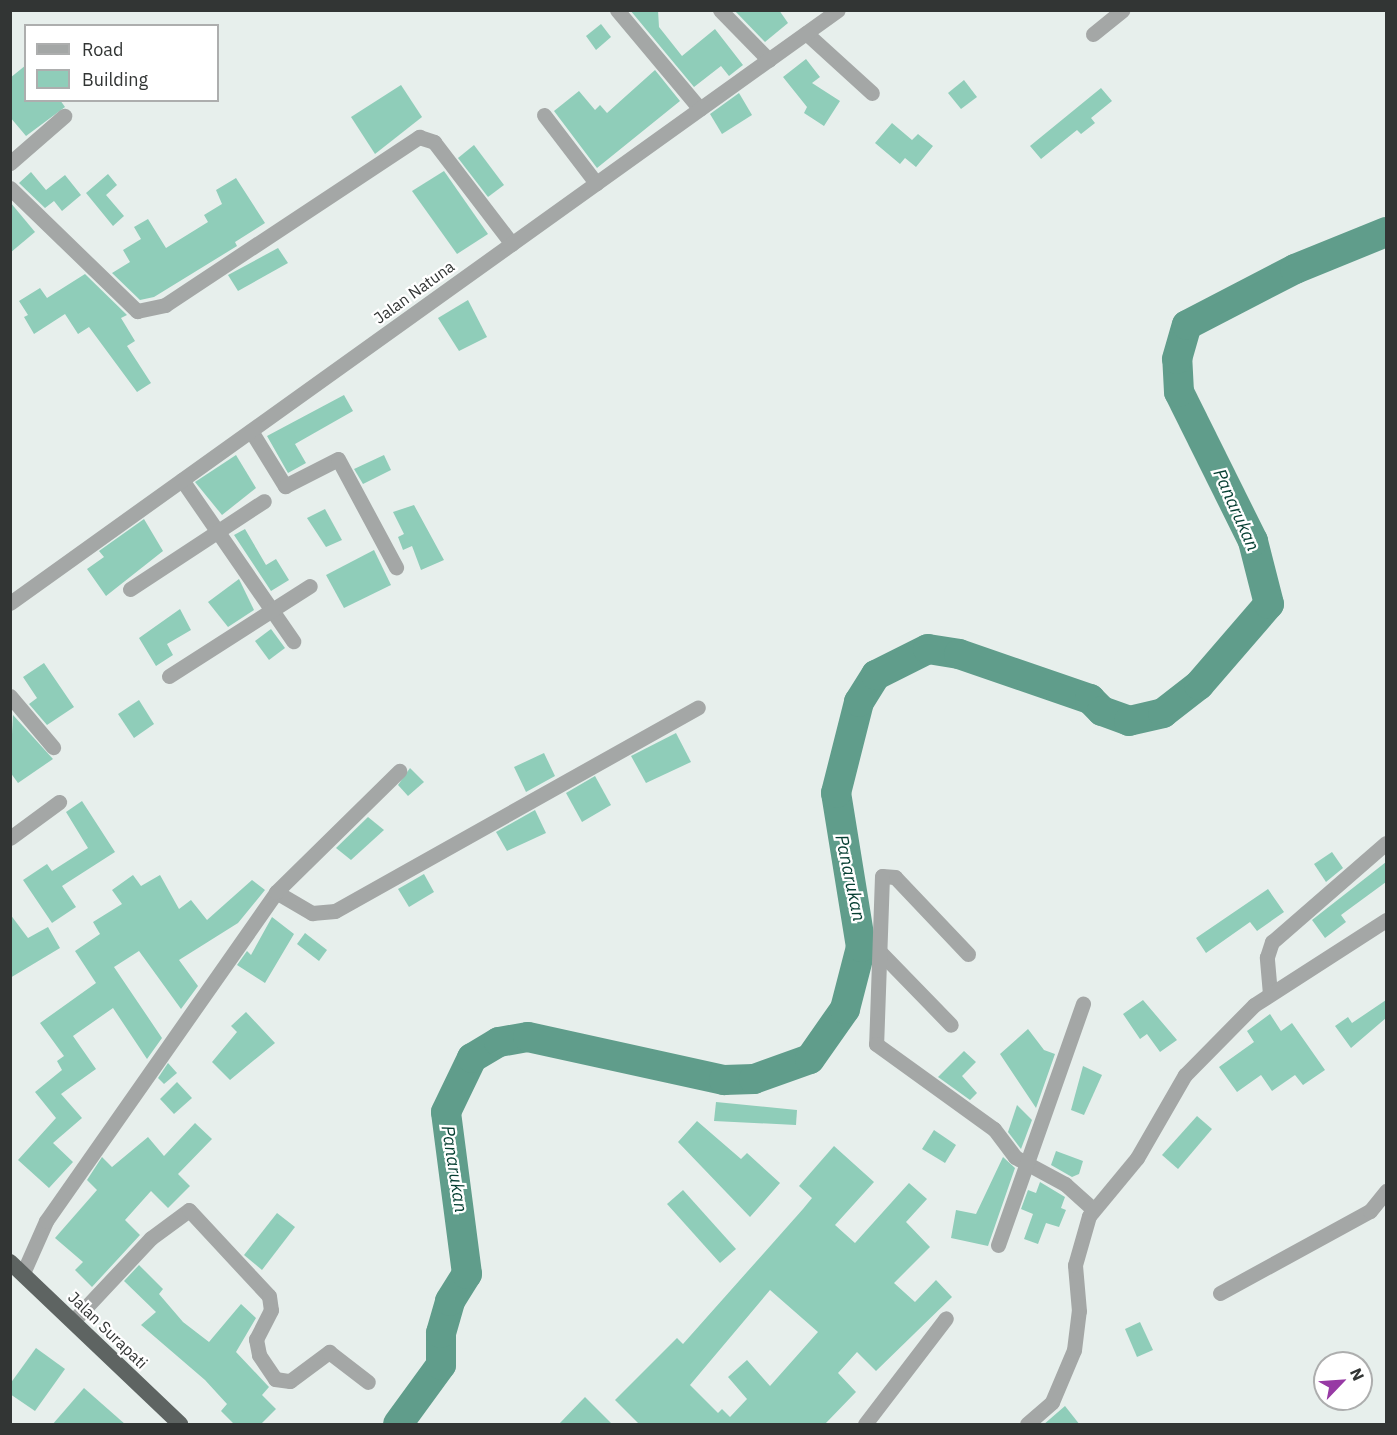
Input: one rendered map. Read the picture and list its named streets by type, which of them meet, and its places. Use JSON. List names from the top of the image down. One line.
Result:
{"streets":{"highway":["Jalan Surapati"],"street":["Jalan Natuna"]},"water":["Panarukan"],"legend":["Road","Building"],"north":"top right"}
